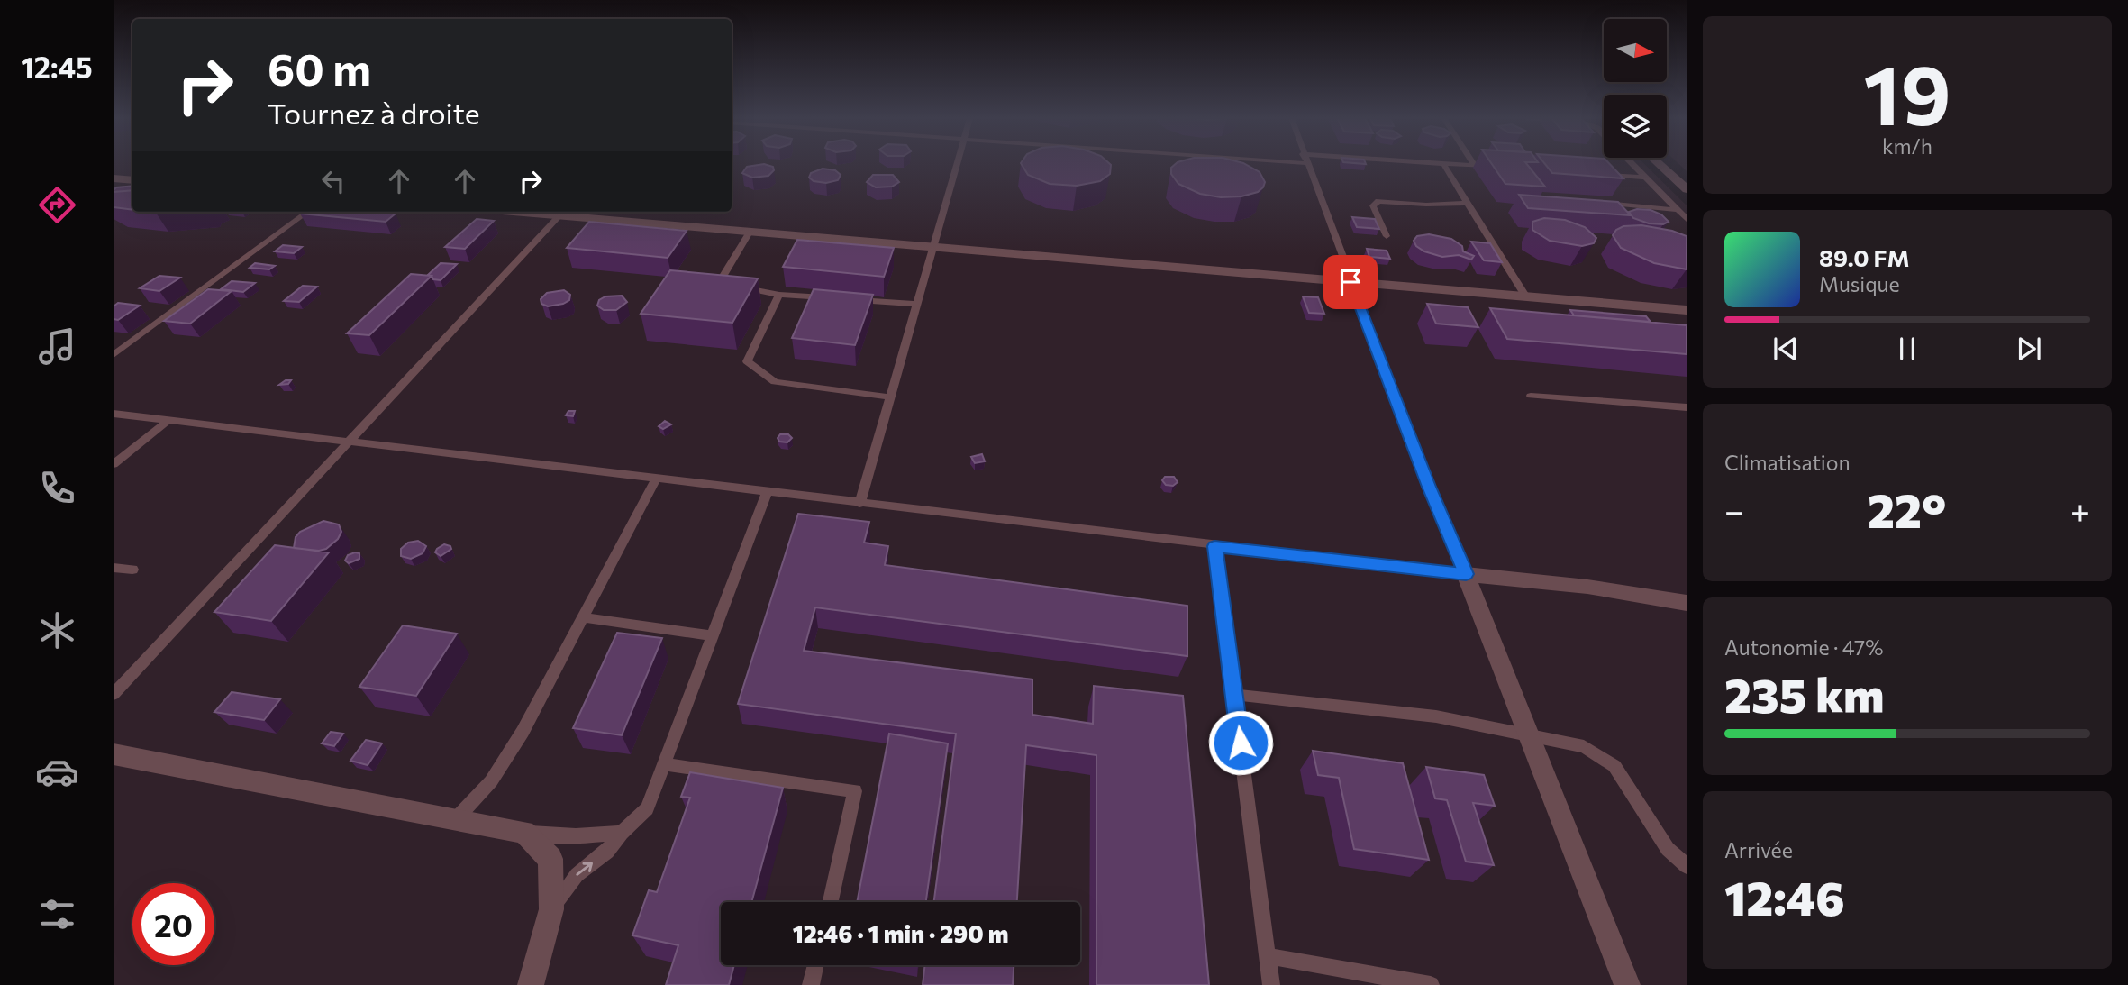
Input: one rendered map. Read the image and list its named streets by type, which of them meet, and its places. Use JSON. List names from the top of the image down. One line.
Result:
{"north":"right","page":{"tabs":"12:45","tile":[["19","km/h"],"Climatisation",["Autonomie · 47%","235 km"],["Arrivée","12:46"]],"turn":["60 m","Tournez à droite"],"song":["89.0 FM","Musique"],"heat":["−","22°","+"],"limit":"20","trip":"12:46 · 1 min · 290 m"}}
